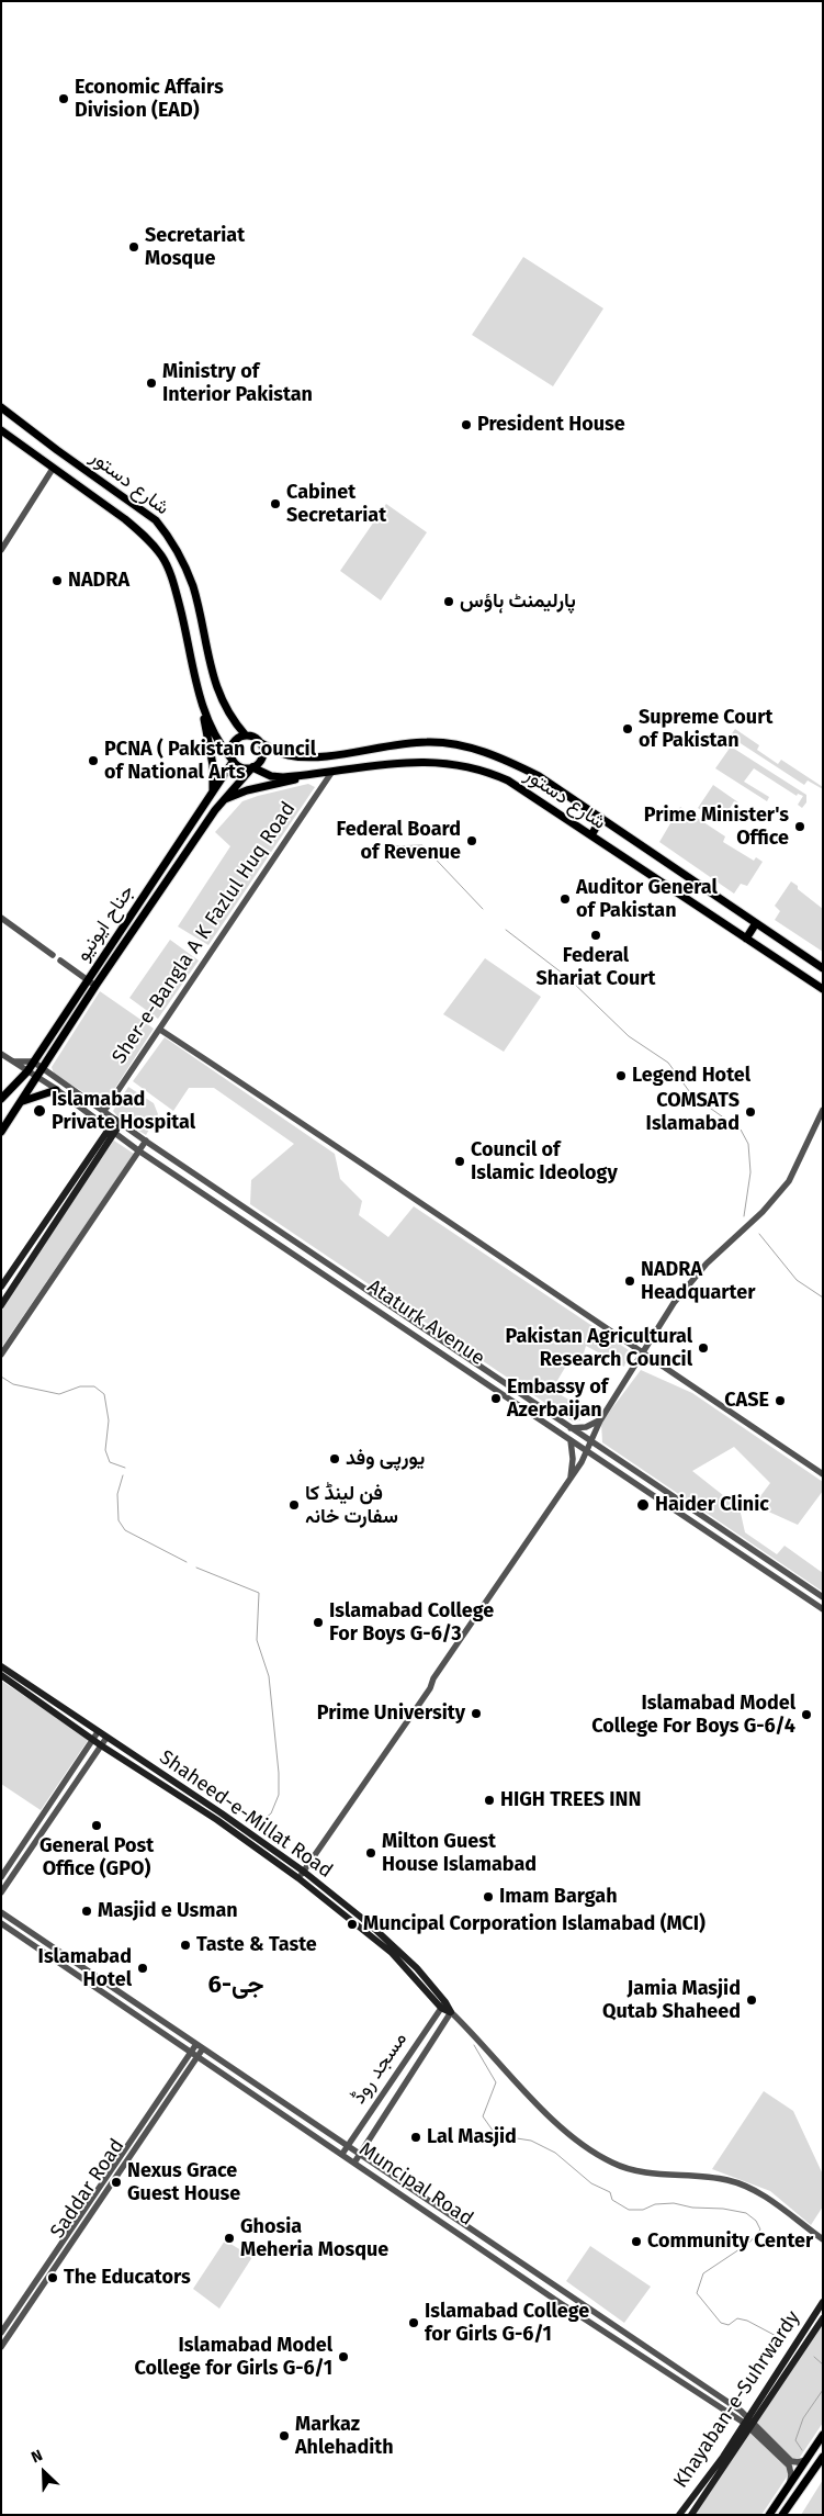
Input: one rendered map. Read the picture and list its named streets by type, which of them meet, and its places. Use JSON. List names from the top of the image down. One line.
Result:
{"streets":{"main road":["شارع دستور","جناح ایونیو","Shaheed-e-Millat Road","Khayaban-e-Suhrwardy"],"street":["Sher-e-Bangla A K Fazlul Huq Road","Ataturk Avenue","مسجد روڈ","Muncipal Road","Saddar Road"]},"crossings":[["شارع دستور","جناح ایونیو"],["شارع دستور","Sher-e-Bangla A K Fazlul Huq Road"],["جناح ایونیو","Ataturk Avenue"],["Sher-e-Bangla A K Fazlul Huq Road","Ataturk Avenue"],["Shaheed-e-Millat Road","مسجد روڈ"],["مسجد روڈ","Muncipal Road"],["Muncipal Road","Saddar Road"],["Muncipal Road","Khayaban-e-Suhrwardy"]],"districts":["جی-6"],"places":["Economic Affairs Division (EAD)","Secretariat Mosque","Ministry of Interior Pakistan","President House","Cabinet Secretariat","NADRA","پارلیمنٹ ہاؤس","Supreme Court of Pakistan","PCNA ( Pakistan Council of National Arts","Prime Minister's Office","Federal Board of Revenue","Auditor General of Pakistan","Federal Shariat Court","Legend Hotel","Islamabad Private Hospital","COMSATS Islamabad","Council of Islamic Ideology","NADRA Headquarter","Pakistan Agricultural Research Council","Embassy of Azerbaijan","CASE","یورپی وفد","فن لینڈ کا سفارت خانہ","Haider Clinic","Islamabad College For Boys G-6/3","Prime University","Islamabad Model College For Boys G-6/4","HIGH TREES INN","General Post Office (GPO)","Milton Guest House Islamabad","Imam Bargah","Masjid e Usman","Muncipal Corporation Islamabad (MCI)","Taste & Taste","Islamabad Hotel","Jamia Masjid Qutab Shaheed","Lal Masjid","Nexus Grace Guest House","Ghosia Meheria Mosque","Community Center","The Educators","Islamabad College for Girls G-6/1","Islamabad Model College for Girls G-6/1","Markaz Ahlehadith"],"north":"top left"}
